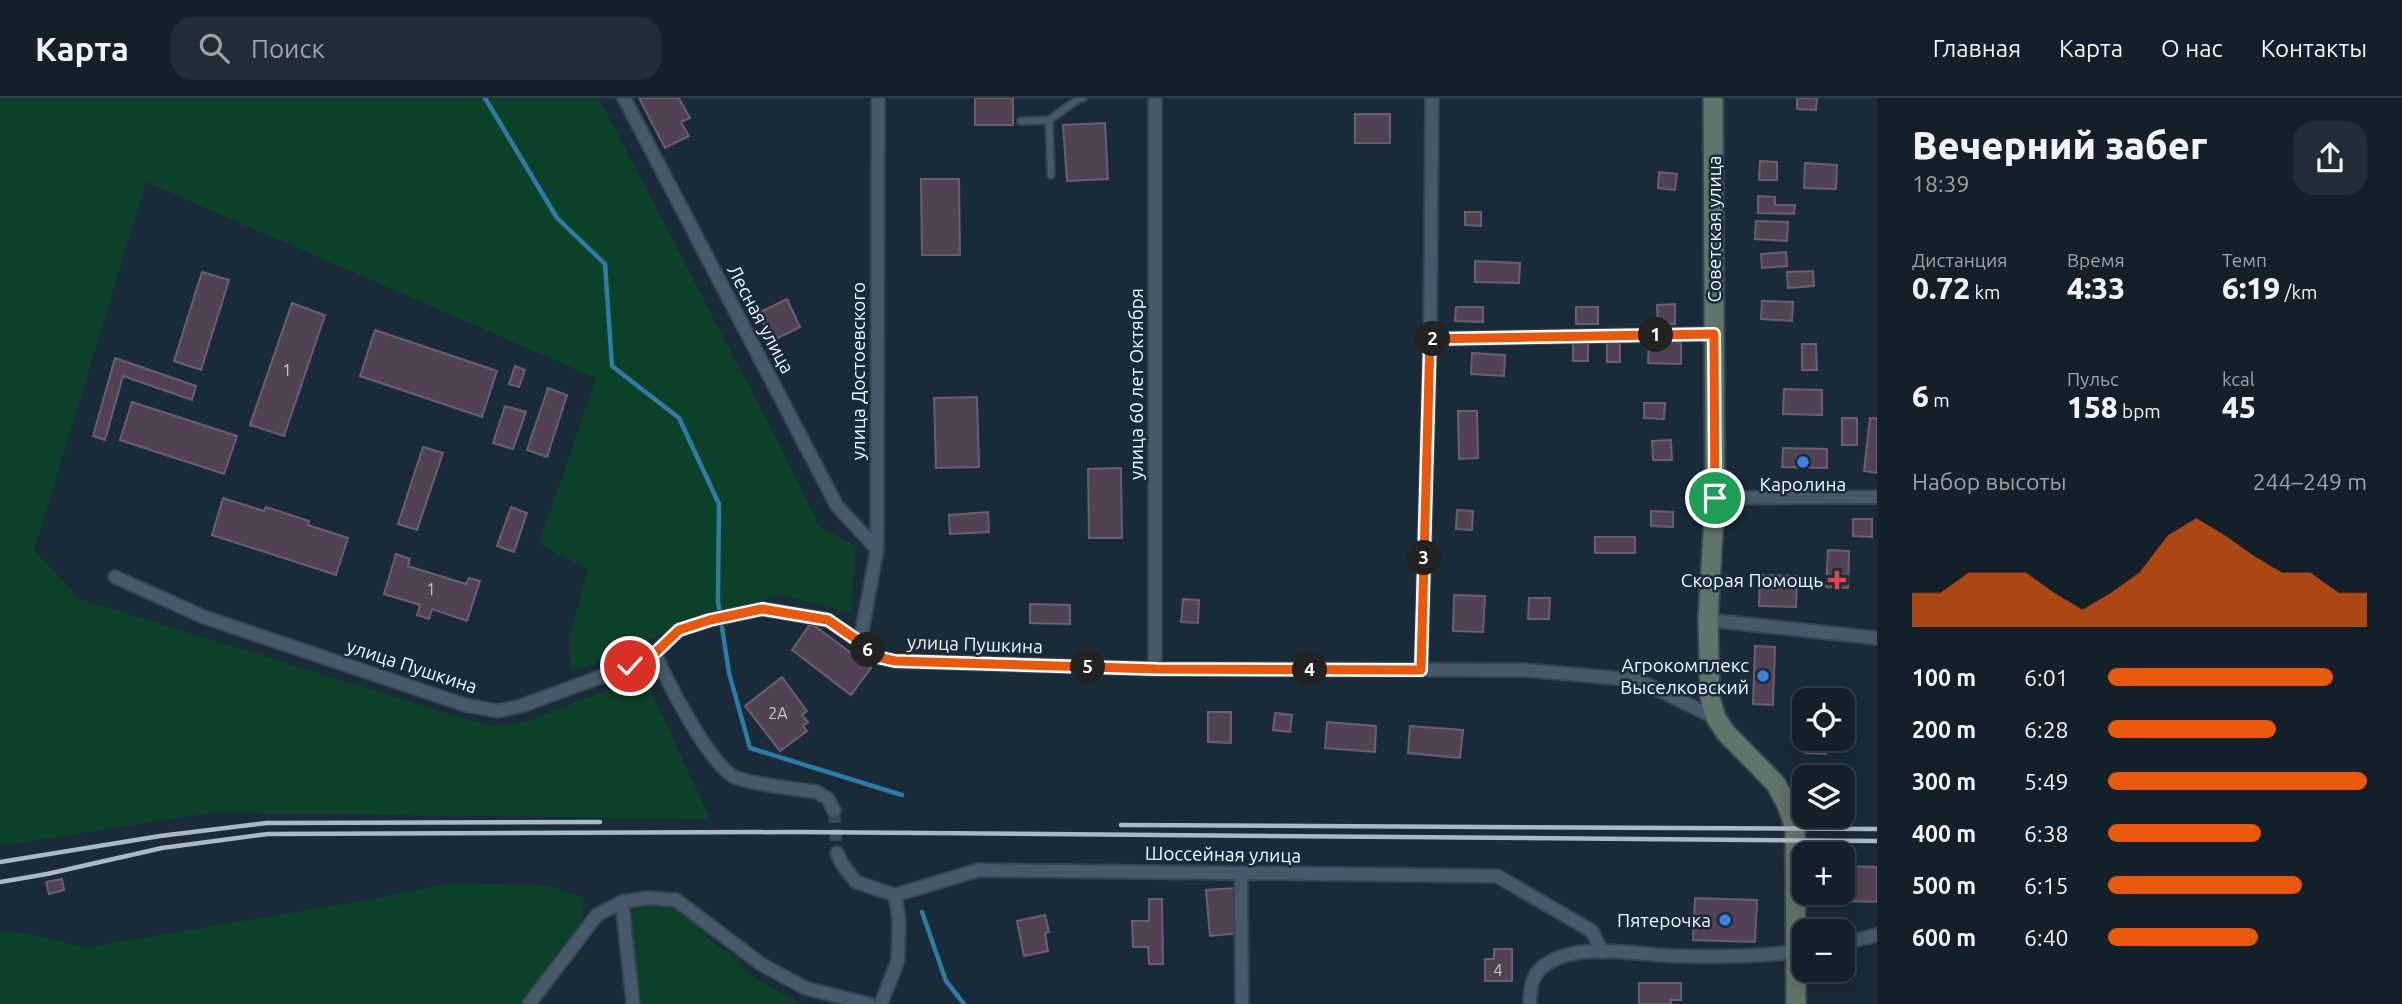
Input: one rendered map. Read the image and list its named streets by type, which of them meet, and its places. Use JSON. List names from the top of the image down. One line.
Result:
{"streets":{"street":["Советская улица","Лесная улица","улица Достоевского","улица 60 лет Октября","улица Пушкина","Шоссейная улица"]},"crossings":[["Советская улица","улица Пушкина"],["Лесная улица","улица Достоевского"],["улица Достоевского","улица Пушкина"],["улица 60 лет Октября","улица Пушкина"]],"places":{"other":["Каролина","Агрокомплекс Выселковский","Пятерочка"],"health":["Скорая Помощь"]},"house_numbers":["1","1","2А","4"],"page":{"header":"Карта","search":"Поиск","nav":["Главная","Карта","О нас","Контакты"],"heading":["Вечерний забег","18:39"],"stats":[["Дистанция","0.72 km"],["Время","4:33"],["Темп","6:19 /km"],["6 m"],["Пульс","158 bpm"],["kcal","45"]],"pins":["1","2","3","6","5","4"],"chart":["Набор высоты","244–249 m"],"list":[{"name":"100 m","note":"6:01"},{"name":"200 m","note":"6:28"},{"name":"300 m","note":"5:49"},{"name":"400 m","note":"6:38"},{"name":"500 m","note":"6:15"},{"name":"600 m","note":"6:40"}],"map_buttons":["+","−"]}}
